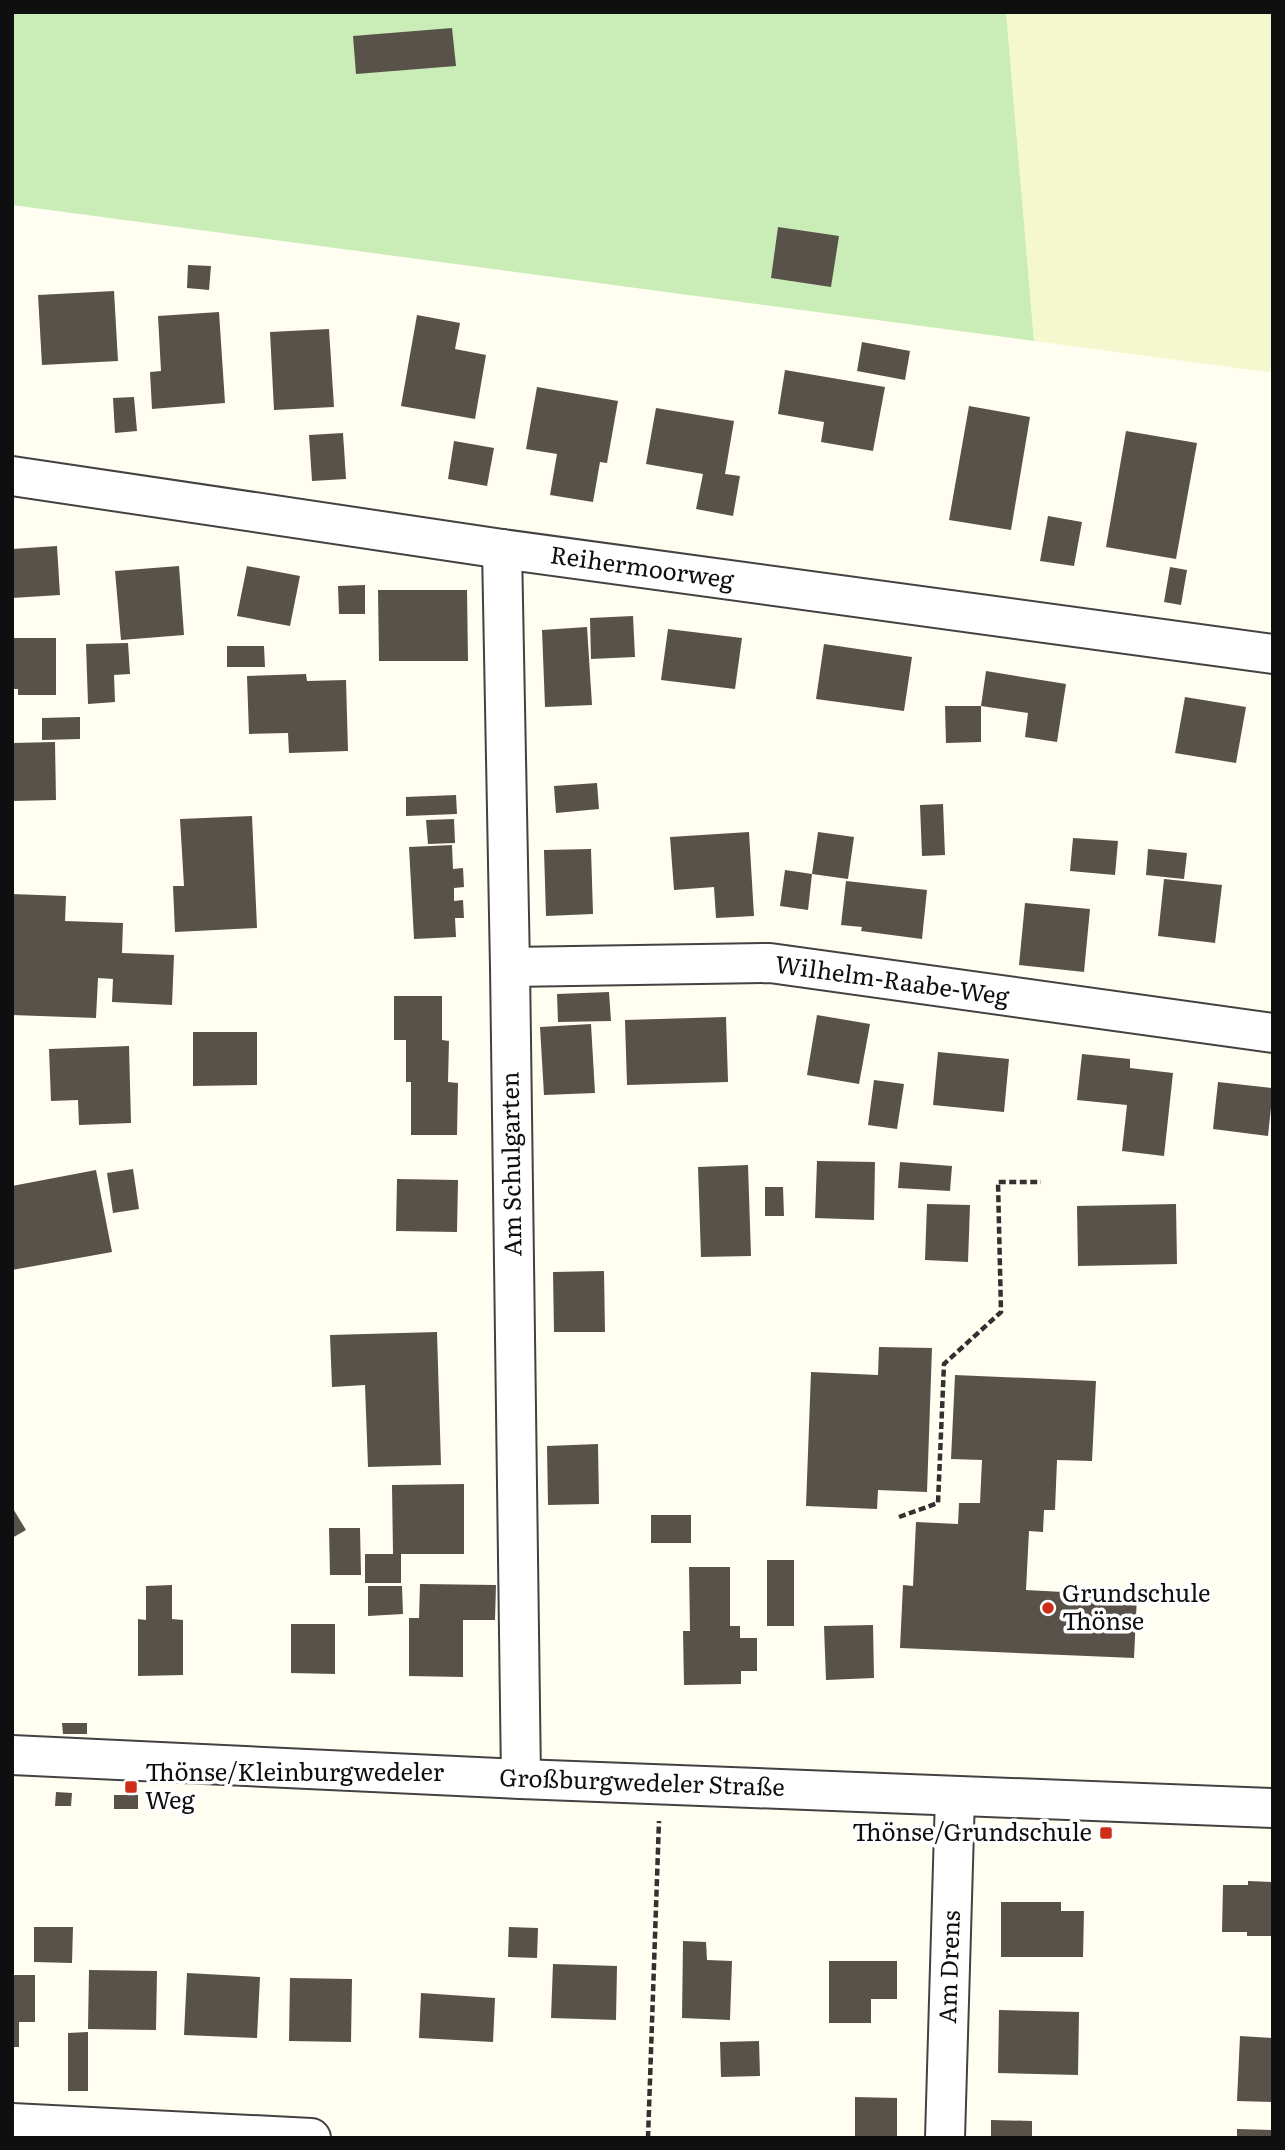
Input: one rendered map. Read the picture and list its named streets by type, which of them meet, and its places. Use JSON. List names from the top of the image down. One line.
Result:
{"streets":{"street":["Reihermoorweg","Wilhelm-Raabe-Weg","Am Schulgarten","Großburgwedeler Straße","Am Drens"]},"crossings":[["Reihermoorweg","Am Schulgarten"],["Wilhelm-Raabe-Weg","Am Schulgarten"],["Am Schulgarten","Großburgwedeler Straße"],["Großburgwedeler Straße","Am Drens"]],"places":{"other":["Grundschule Thönse"],"transit":["Thönse/Kleinburgwedeler Weg","Thönse/Grundschule"]}}
